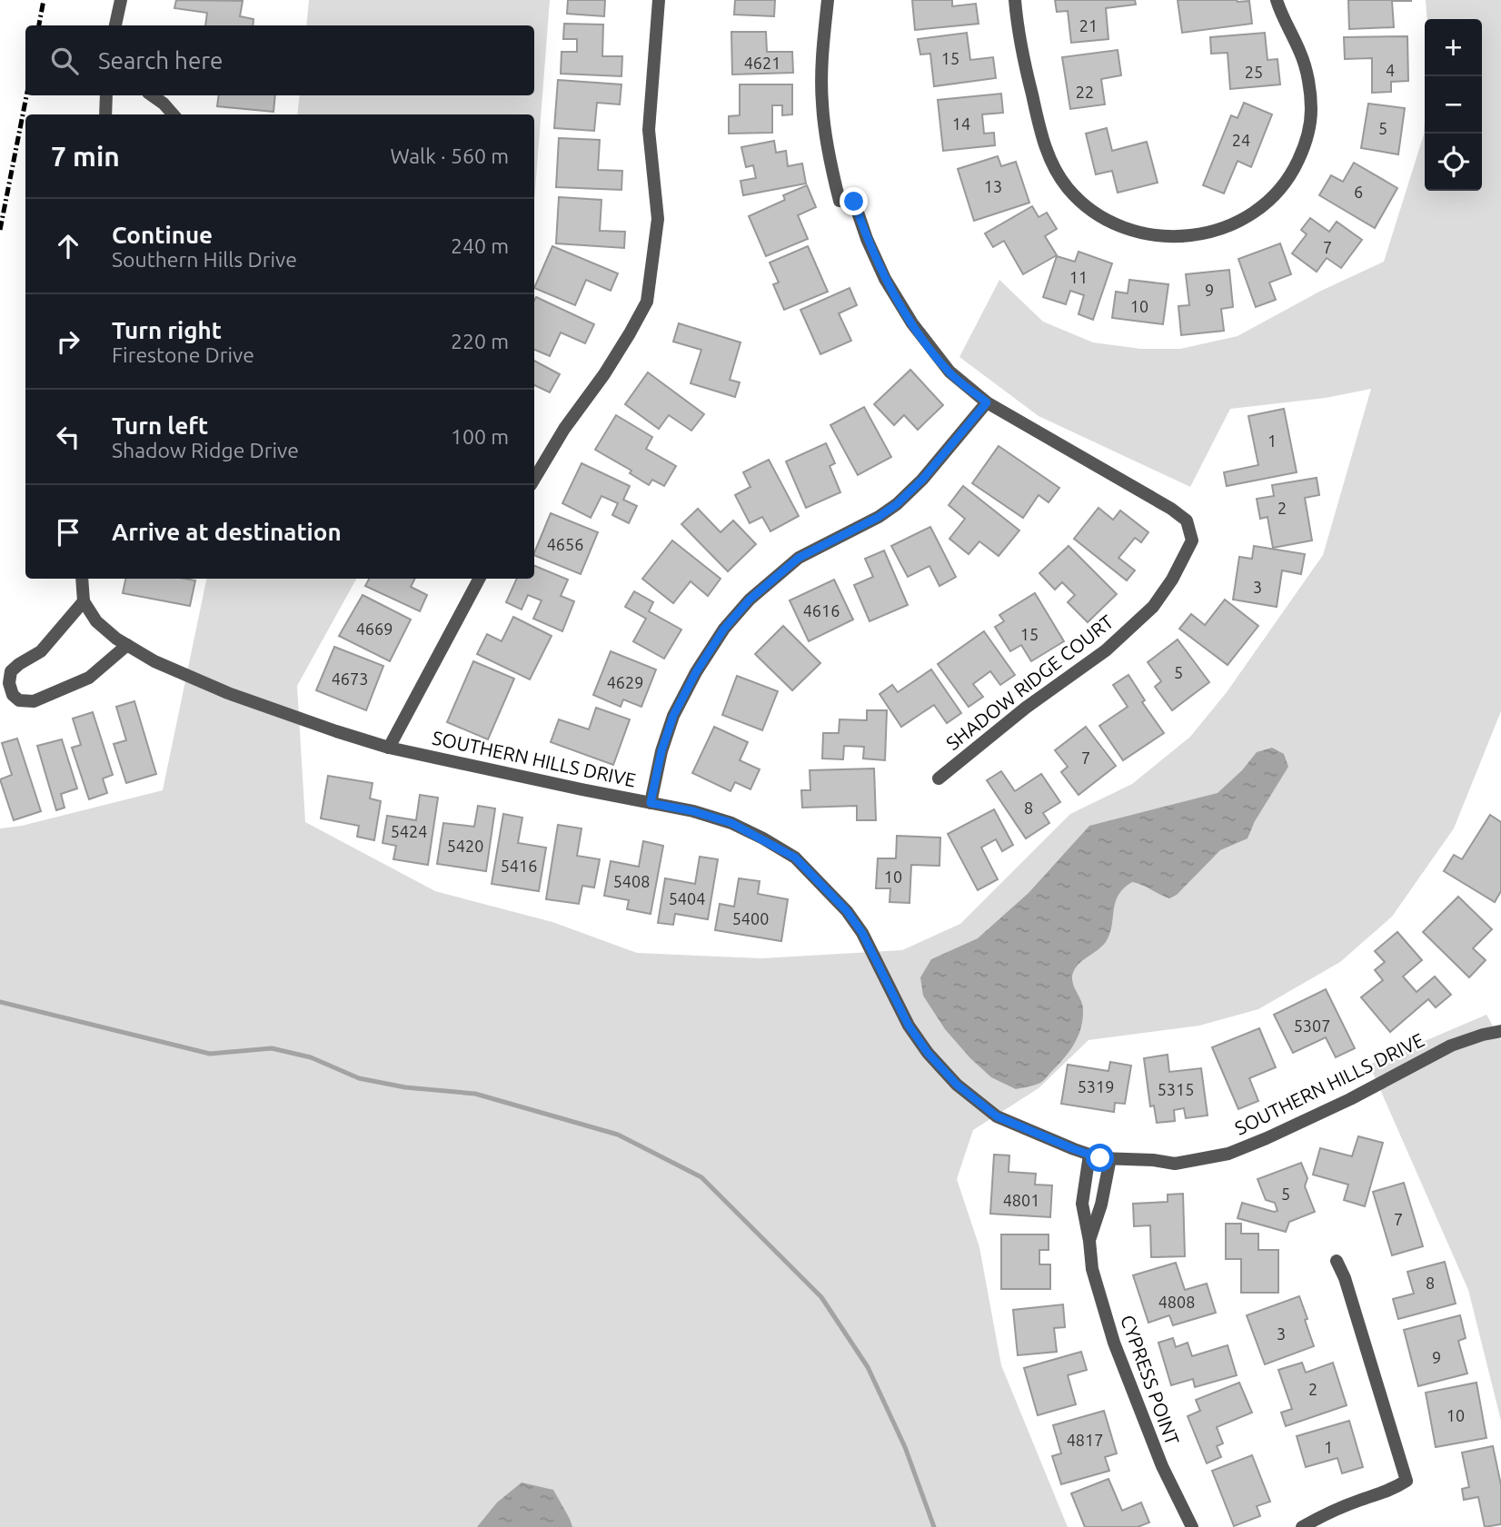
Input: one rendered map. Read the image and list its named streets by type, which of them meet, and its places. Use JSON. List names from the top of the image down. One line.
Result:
{"streets":{"street":["SHADOW RIDGE COURT","SOUTHERN HILLS DRIVE","CYPRESS POINT"]},"crossings":[["SOUTHERN HILLS DRIVE","CYPRESS POINT"]],"house_numbers":["21","15","4621","4","25","22","14","5","24","13","6","7","11","9","10","1","2","4656","3","4616","4669","15","5","4673","4629","7","8","5424","5420","5416","10","5408","5404","5400","5307","5319","5315","5","4801","7","8","4808","3","9","2","10","4817","1"],"page":{"map_buttons":["+","−"],"search":"Search here","heading":["7 min","Walk · 560 m"],"list":[["Continue","Southern Hills Drive","240 m"],["Turn right","Firestone Drive","220 m"],["Turn left","Shadow Ridge Drive","100 m"],"Arrive at destination"]}}
